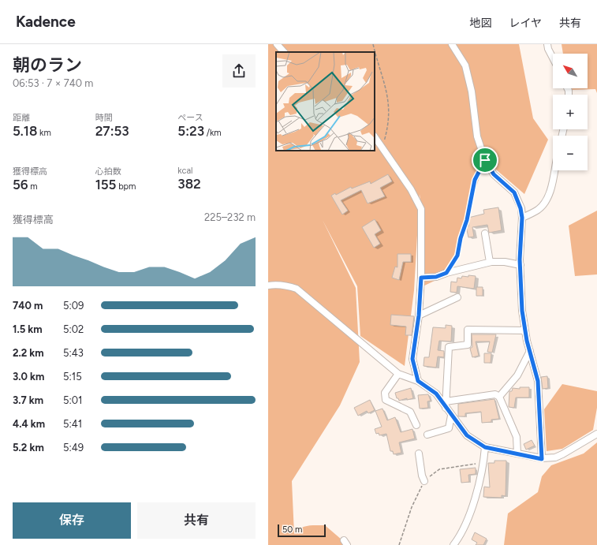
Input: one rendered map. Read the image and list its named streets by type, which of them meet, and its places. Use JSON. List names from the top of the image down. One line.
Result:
{"scale_bar":"50 m","north":"top left","page":{"header":"Kadence","nav":["地図","レイヤ","共有"],"heading":["朝のラン","06:53 · 7 × 740 m"],"map_buttons":["+","−"],"stats":[["距離","5.18 km"],["時間","27:53"],["ペース","5:23 /km"],["獲得標高","56 m"],["心拍数","155 bpm"],["kcal","382"]],"chart":["獲得標高","225–232 m"],"list":[{"name":"740 m","note":"5:09"},{"name":"1.5 km","note":"5:02"},{"name":"2.2 km","note":"5:43"},{"name":"3.0 km","note":"5:15"},{"name":"3.7 km","note":"5:01"},{"name":"4.4 km","note":"5:41"},{"name":"5.2 km","note":"5:49"}],"buttons":["保存","共有"],"scale":"50 m"}}
